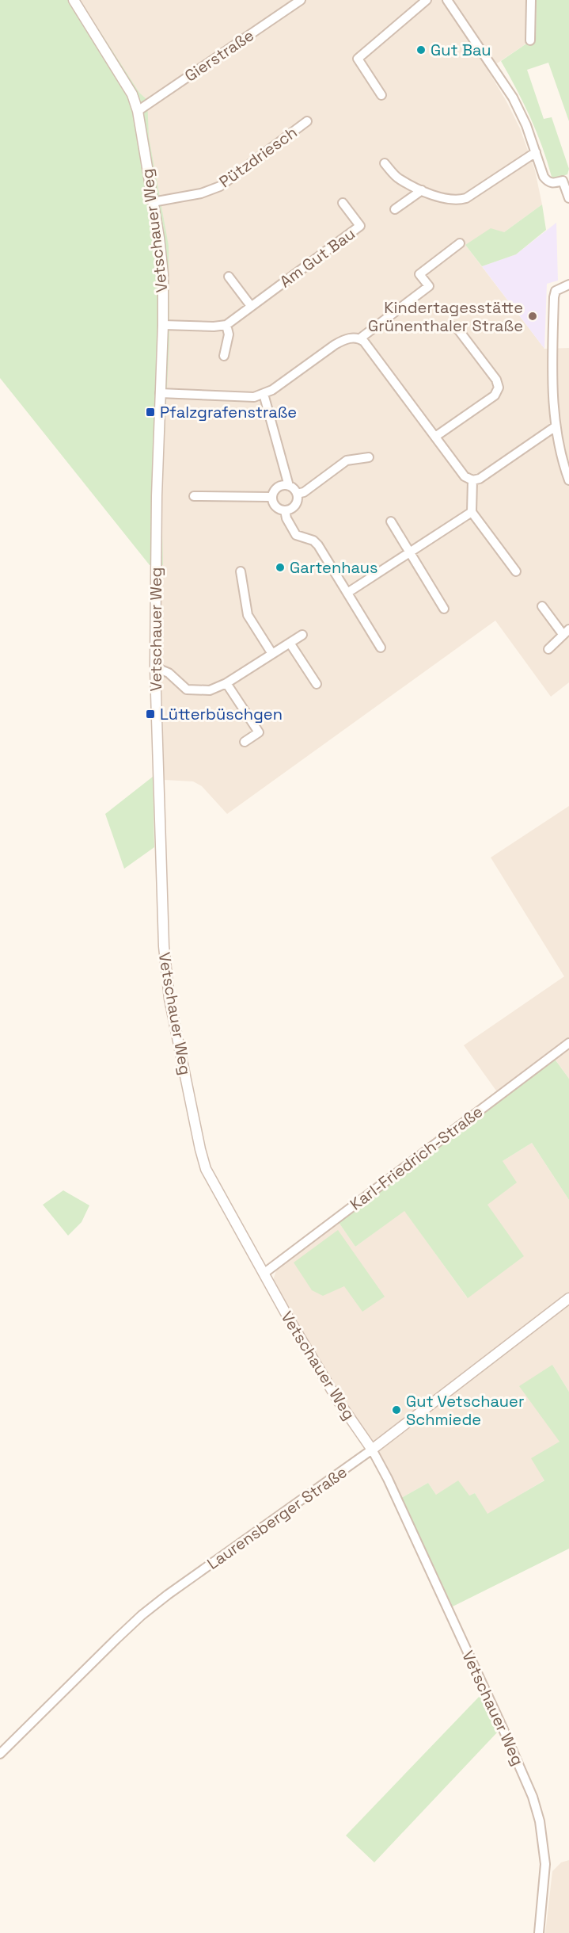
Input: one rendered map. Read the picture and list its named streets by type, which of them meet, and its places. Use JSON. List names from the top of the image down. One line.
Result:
{"streets":{"street":["Gierstraße","Pützdriesch","Vetschauer Weg","Am Gut Bau","Karl-Friedrich-Straße","Laurensberger Straße"]},"crossings":[["Gierstraße","Vetschauer Weg"],["Pützdriesch","Vetschauer Weg"],["Vetschauer Weg","Karl-Friedrich-Straße"],["Vetschauer Weg","Laurensberger Straße"]],"places":{"other":["Gut Bau","Kindertagesstätte Grünenthaler Straße","Gartenhaus","Gut Vetschauer Schmiede"],"transit":["Pfalzgrafenstraße","Lütterbüschgen"]}}
